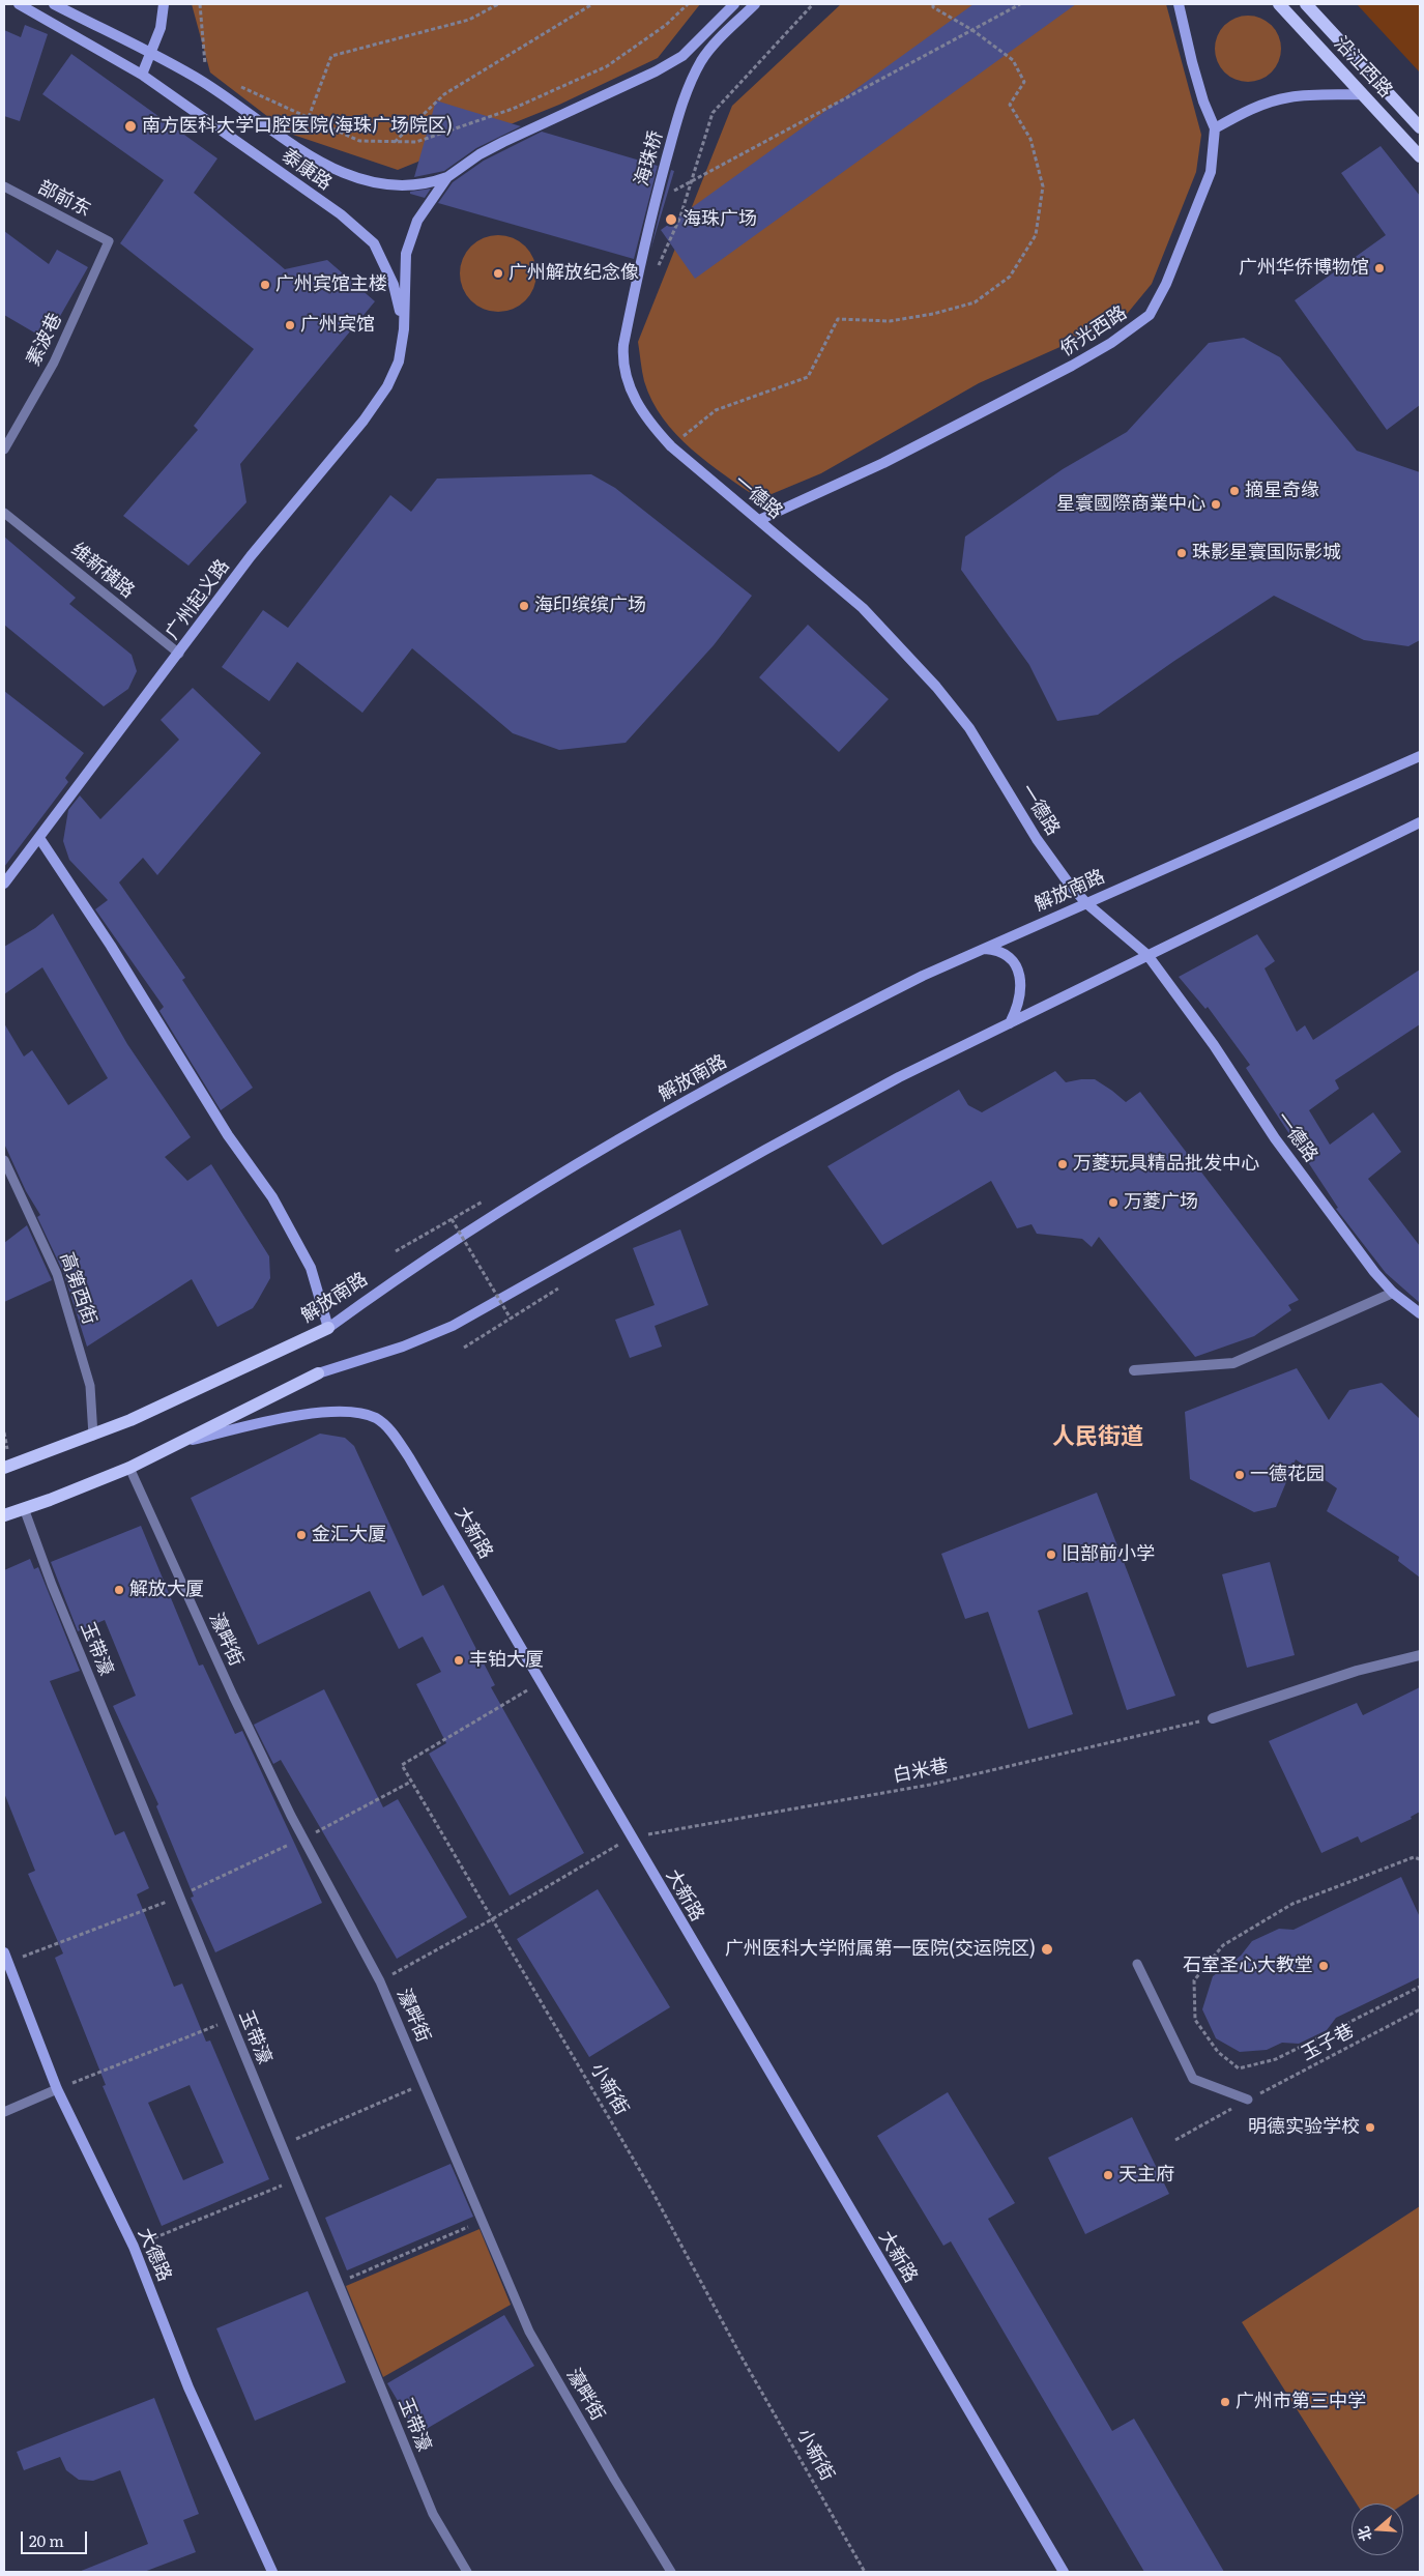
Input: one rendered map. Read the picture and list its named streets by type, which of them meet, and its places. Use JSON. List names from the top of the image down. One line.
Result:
{"streets":{"main road":["沿江西路","海珠桥","泰康路","侨光西路","一德路","广州起义路","解放南路","大新路","大德路"],"lane":["部前东","素波巷","维新横路","高第西街","濠畔街","玉带濠"],"path":["白米巷","玉子巷","小新街"]},"crossings":[["海珠桥","一德路"],["泰康路","广州起义路"],["部前东","素波巷"],["侨光西路","一德路"],["一德路","解放南路"],["维新横路","广州起义路"],["解放南路","高第西街"],["大新路","白米巷"],["大新路","小新街"]],"districts":["人民街道"],"places":["南方医科大学口腔医院(海珠广场院区)","海珠广场","广州华侨博物馆","广州解放纪念像","广州宾馆主楼","广州宾馆","摘星奇缘","星寰國際商業中心","珠影星寰国际影城","海印缤缤广场","万菱玩具精品批发中心","万菱广场","一德花园","金汇大厦","旧部前小学","解放大厦","丰铂大厦","广州医科大学附属第一医院(交运院区)","石室圣心大教堂","明德实验学校","天主府","广州市第三中学"],"scale_bar":"20 m","north":"left"}
